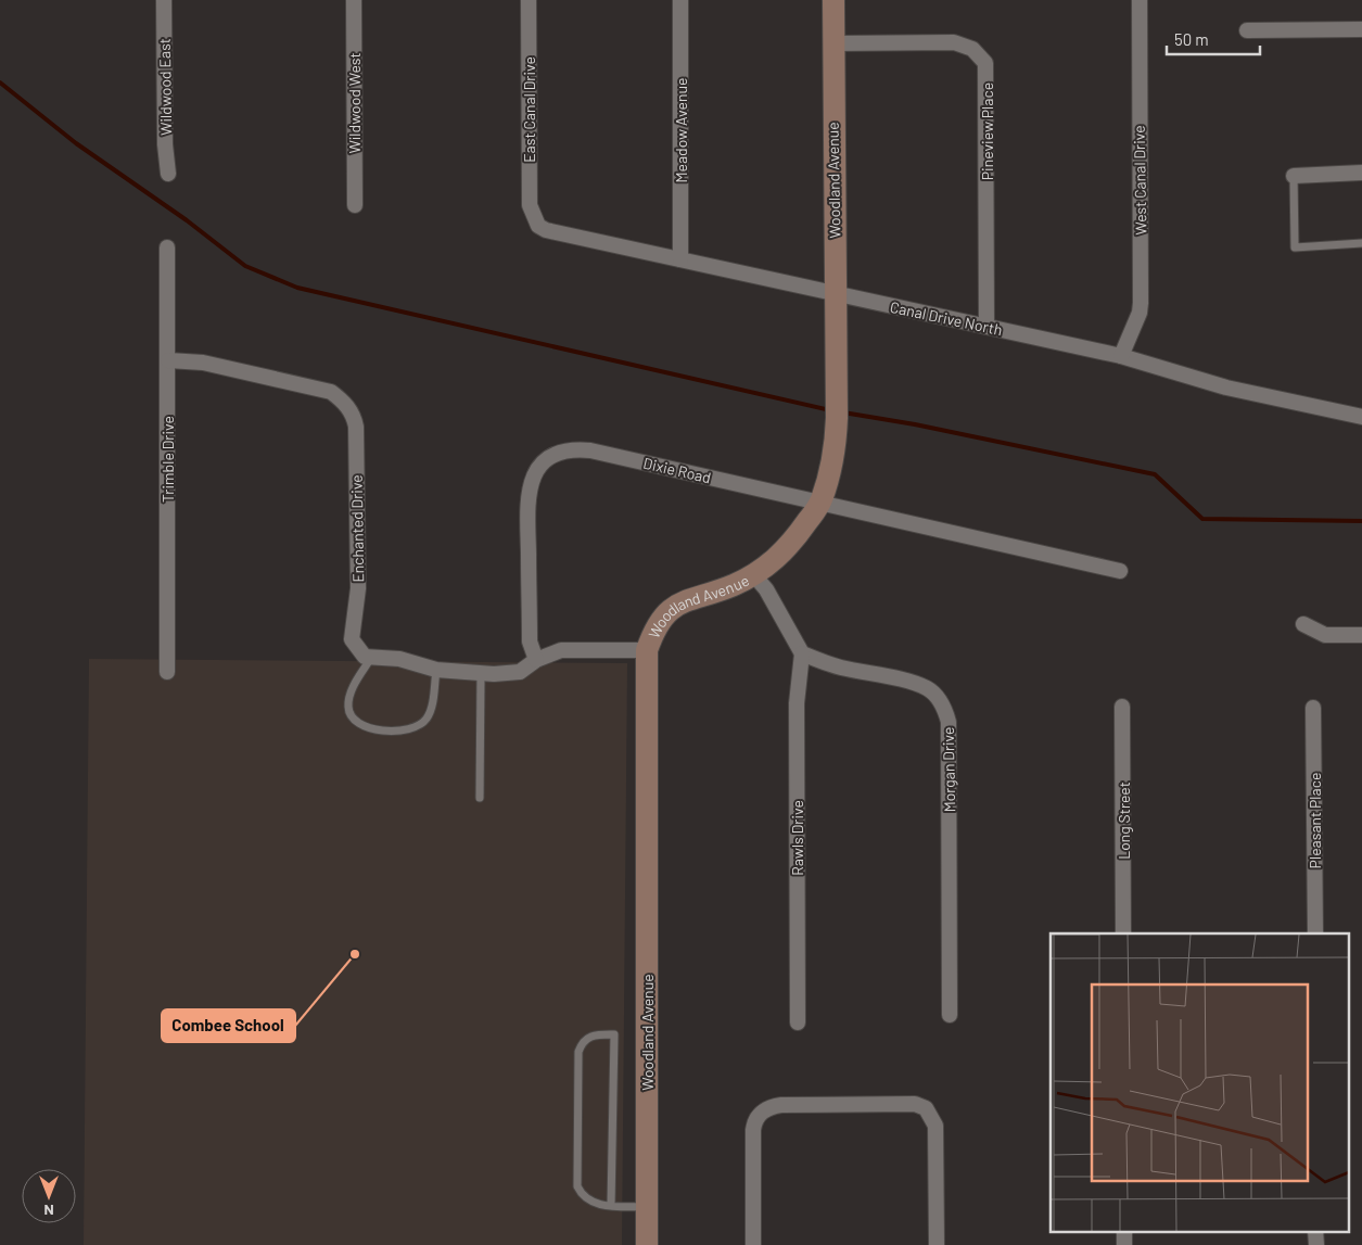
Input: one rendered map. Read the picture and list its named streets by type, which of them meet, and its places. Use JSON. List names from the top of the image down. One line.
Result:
{"streets":{"street":["Wildwood East","Wildwood West","East Canal Drive","Meadow Avenue","Pineview Place","Woodland Avenue","West Canal Drive","Canal Drive North","Trimble Drive","Dixie Road","Enchanted Drive","Morgan Drive","Long Street","Pleasant Place","Rawls Drive"]},"crossings":[["East Canal Drive","Canal Drive North"],["Meadow Avenue","Canal Drive North"],["Pineview Place","Woodland Avenue"],["Pineview Place","Canal Drive North"],["Woodland Avenue","Canal Drive North"],["Woodland Avenue","Dixie Road"],["West Canal Drive","Canal Drive North"],["Trimble Drive","Enchanted Drive"],["Morgan Drive","Rawls Drive"]],"places":["Combee School"],"scale_bar":"50 m","north":"bottom"}
